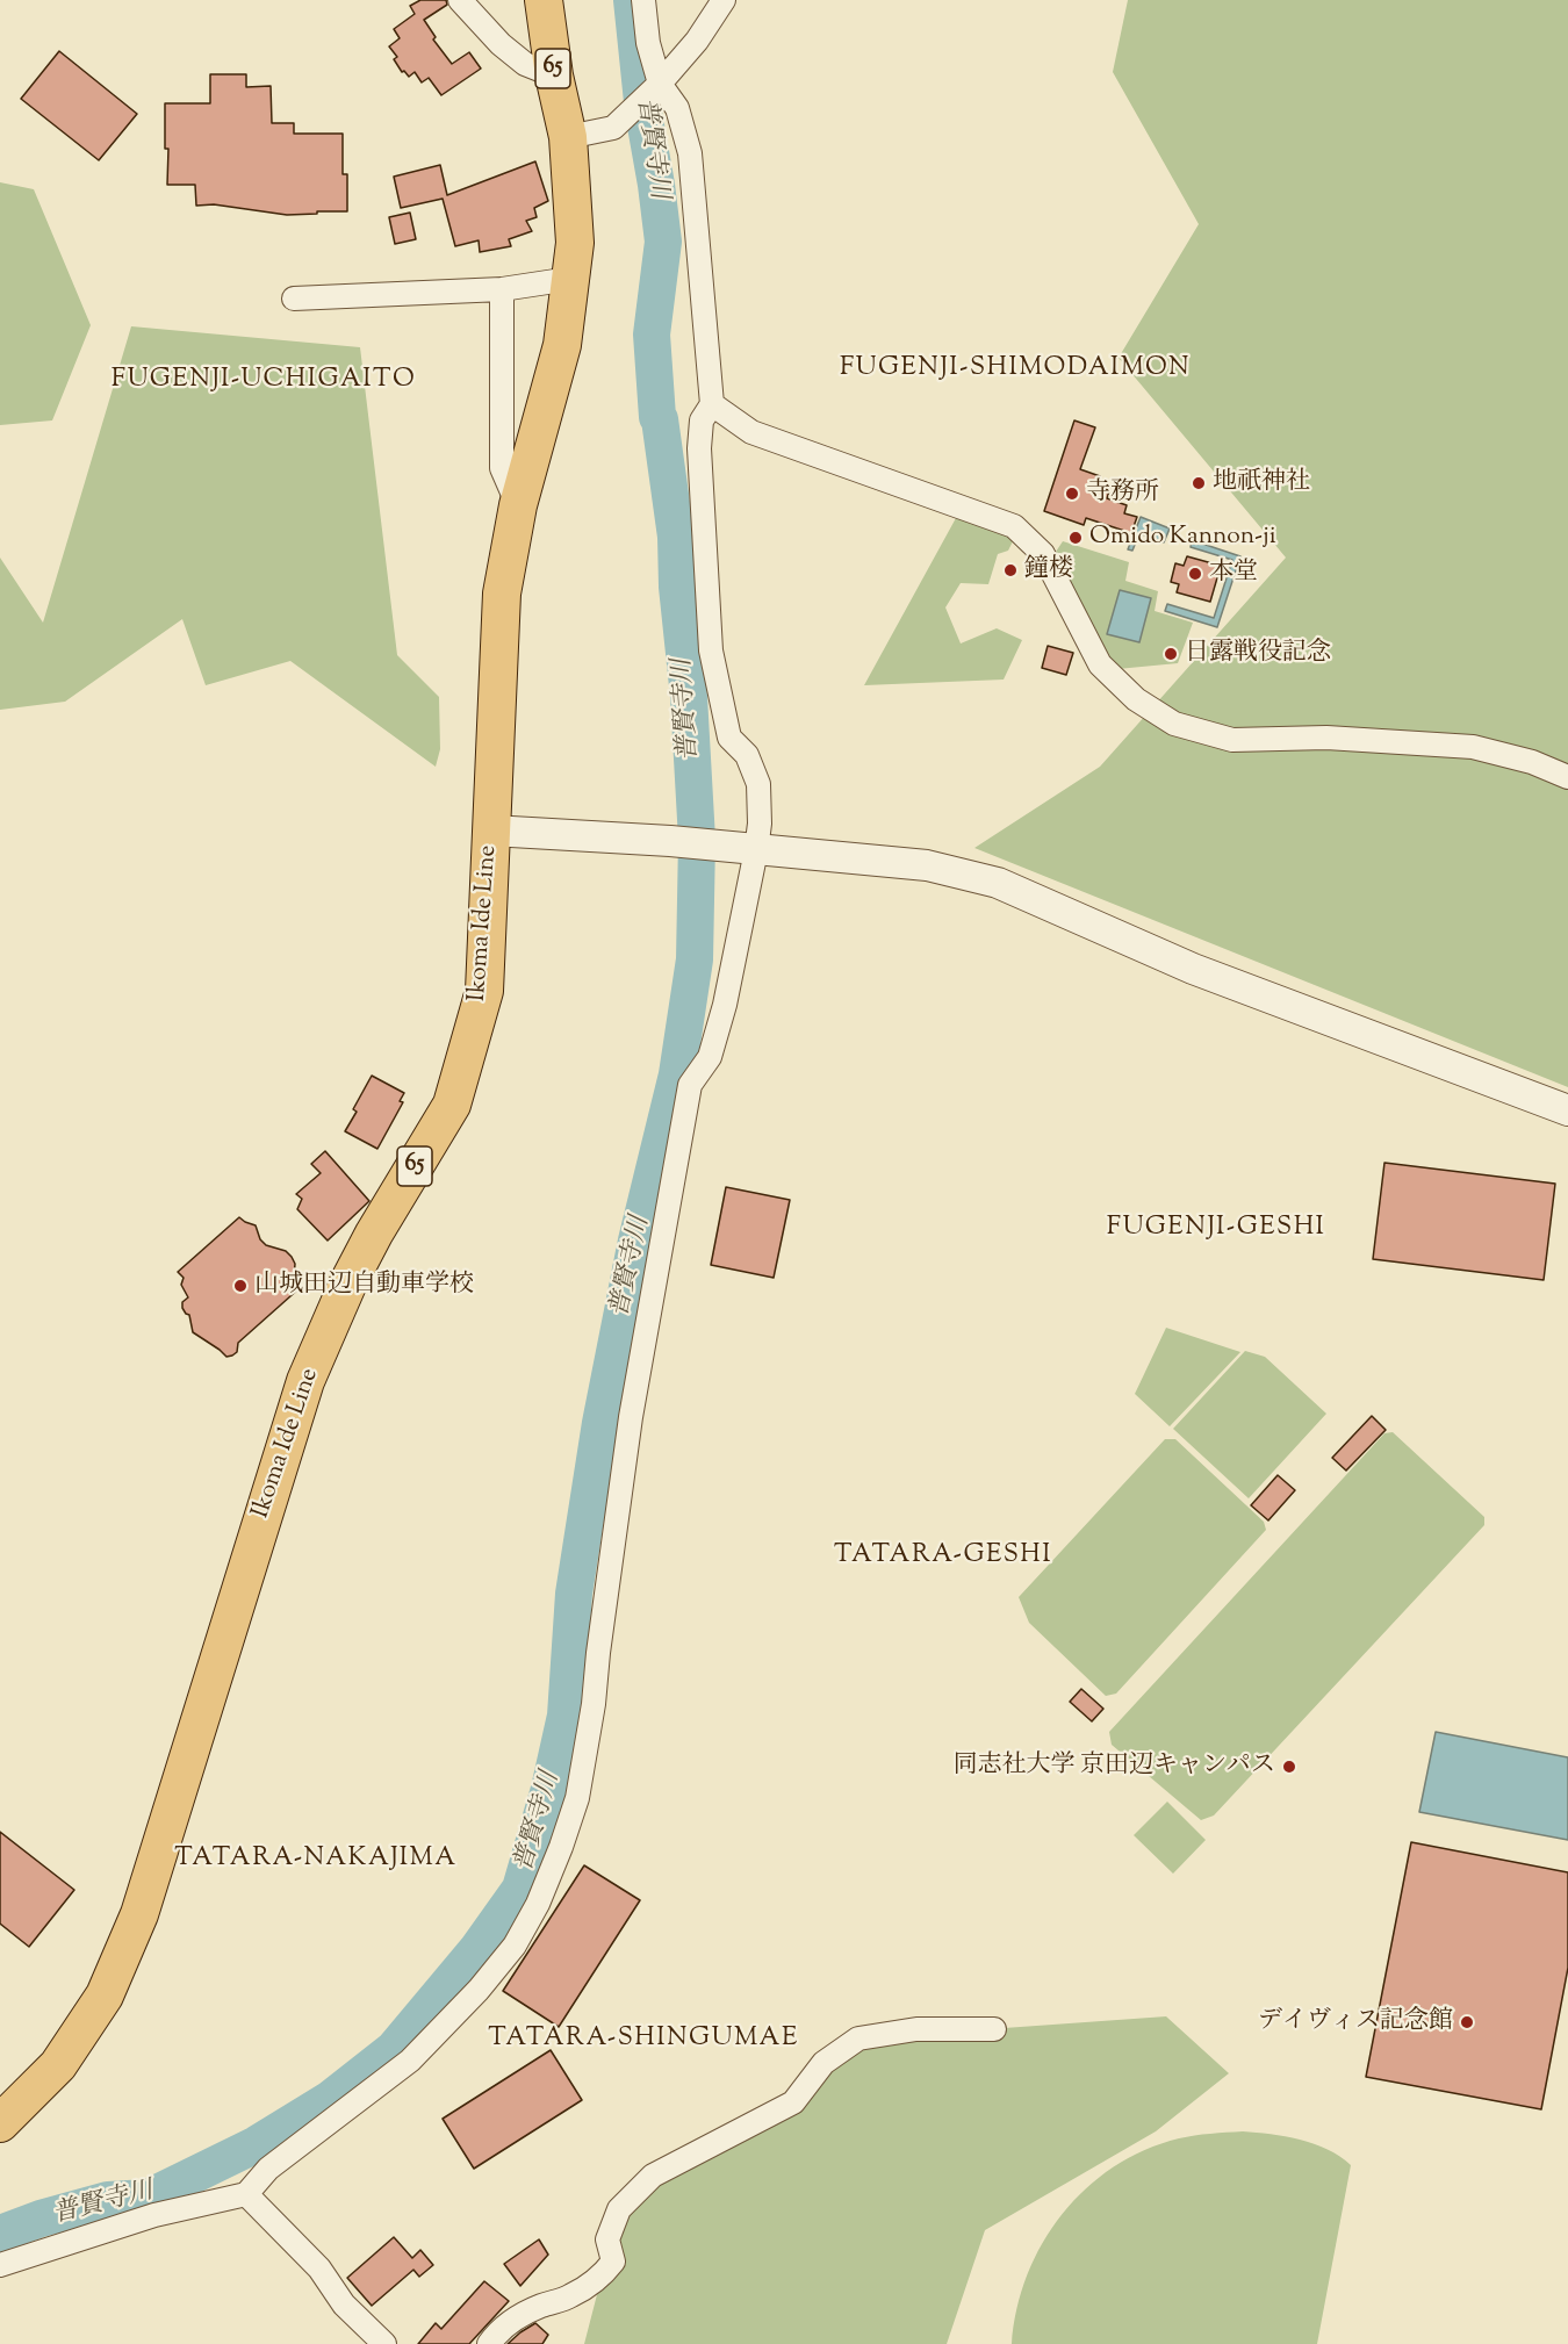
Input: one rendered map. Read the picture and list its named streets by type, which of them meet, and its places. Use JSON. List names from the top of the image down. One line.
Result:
{"streets":{"main road":["65","Ikoma Ide Line"]},"districts":["FUGENJI-SHIMODAIMON","FUGENJI-UCHIGAITO","FUGENJI-GESHI","TATARA-GESHI","TATARA-NAKAJIMA","TATARA-SHINGUMAE"],"water":["普賢寺川"],"places":["地祇神社","寺務所","Omido Kannon-ji","鐘楼","本堂","日露戦役記念","山城田辺自動車学校","同志社大学 京田辺キャンパス","デイヴィス記念館"]}
